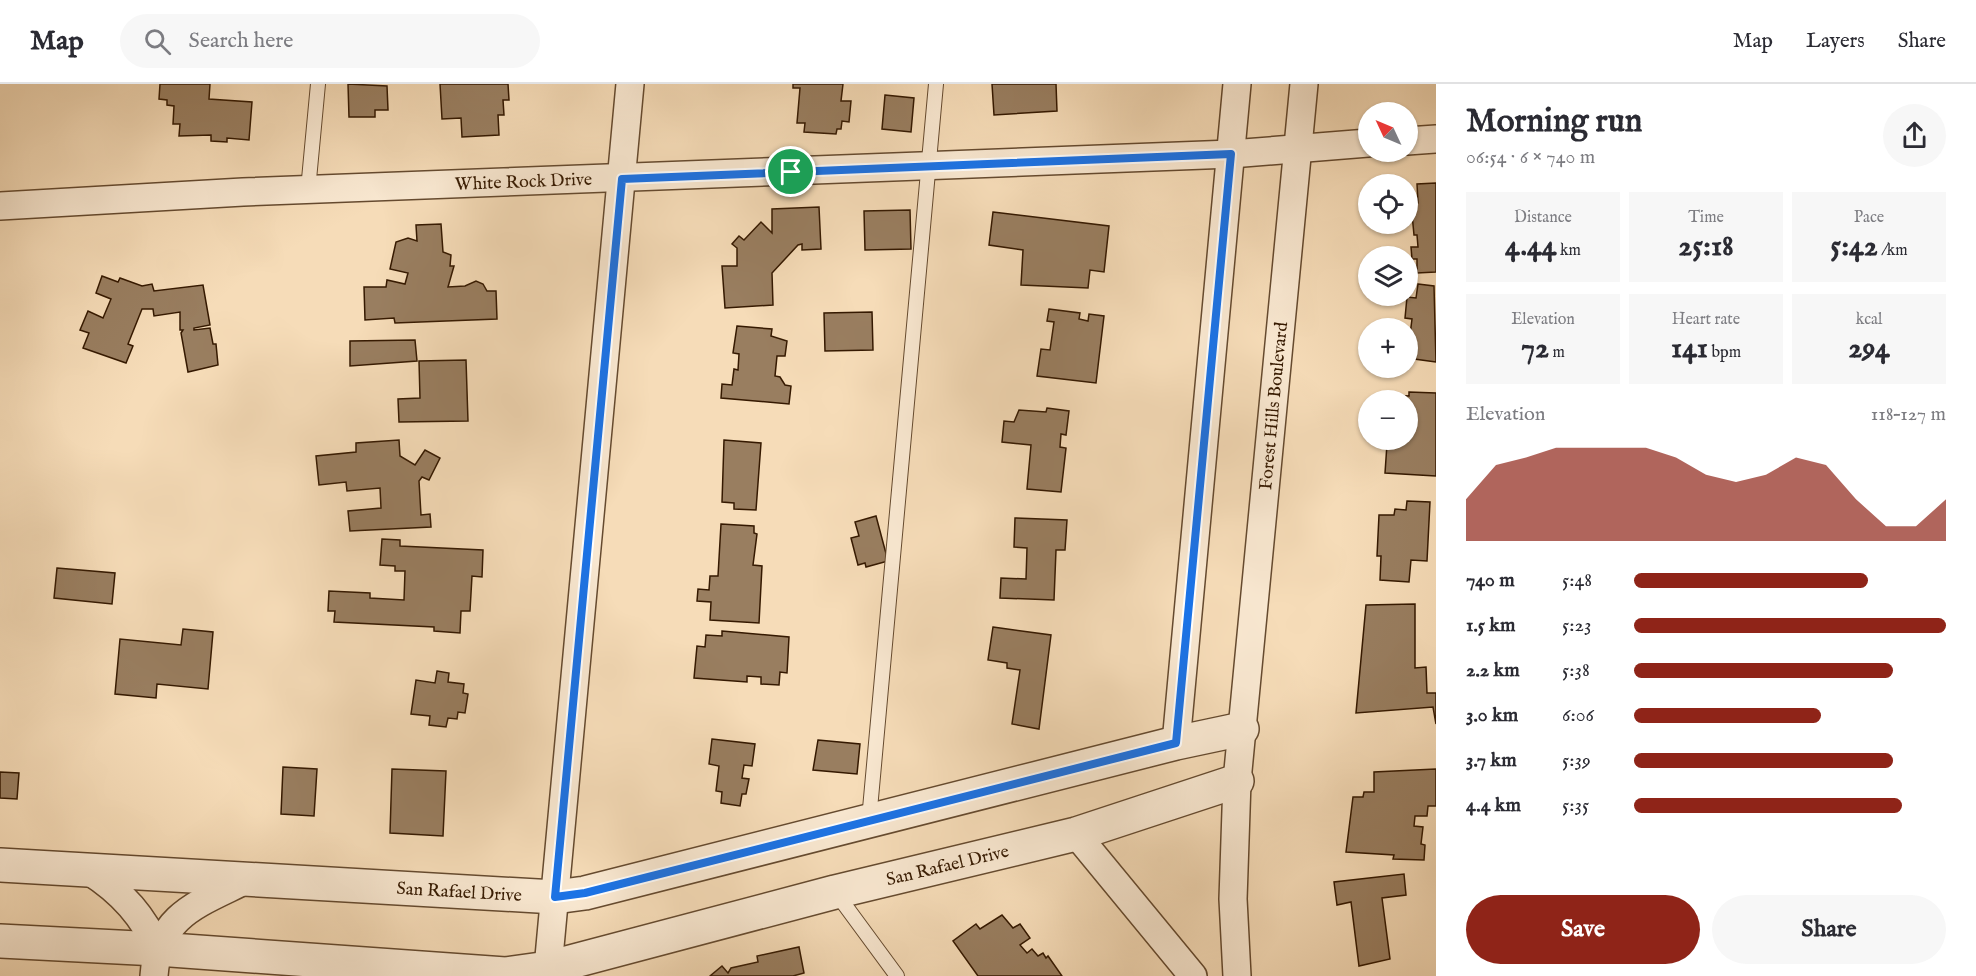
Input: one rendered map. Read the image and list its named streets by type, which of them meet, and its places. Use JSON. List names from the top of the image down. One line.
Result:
{"streets":{"street":["White Rock Drive","Forest Hills Boulevard","San Rafael Drive"]},"crossings":[["White Rock Drive","Forest Hills Boulevard"],["Forest Hills Boulevard","San Rafael Drive"]],"north":"top left","page":{"header":"Map","search":"Search here","nav":["Map","Layers","Share"],"heading":["Morning run","06:54 · 6 × 740 m"],"map_buttons":["+","−"],"stats":[["Distance","4.44 km"],["Time","25:18"],["Pace","5:42 /km"],["Elevation","72 m"],["Heart rate","141 bpm"],["kcal","294"]],"chart":["Elevation","118–127 m"],"list":[{"name":"740 m","note":"5:48"},{"name":"1.5 km","note":"5:23"},{"name":"2.2 km","note":"5:38"},{"name":"3.0 km","note":"6:06"},{"name":"3.7 km","note":"5:39"},{"name":"4.4 km","note":"5:35"}],"buttons":["Save","Share"]}}
